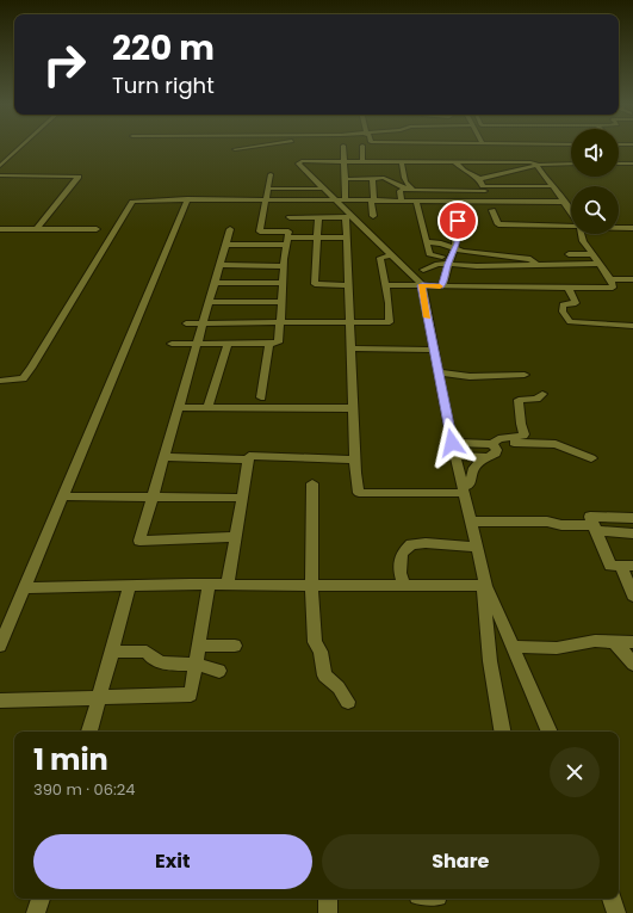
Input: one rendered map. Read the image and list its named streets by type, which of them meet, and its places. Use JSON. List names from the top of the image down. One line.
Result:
{"page":{"turn":["220 m","Turn right"],"heading":["1 min","390 m · 06:24"],"buttons":["Exit","Share"]}}
